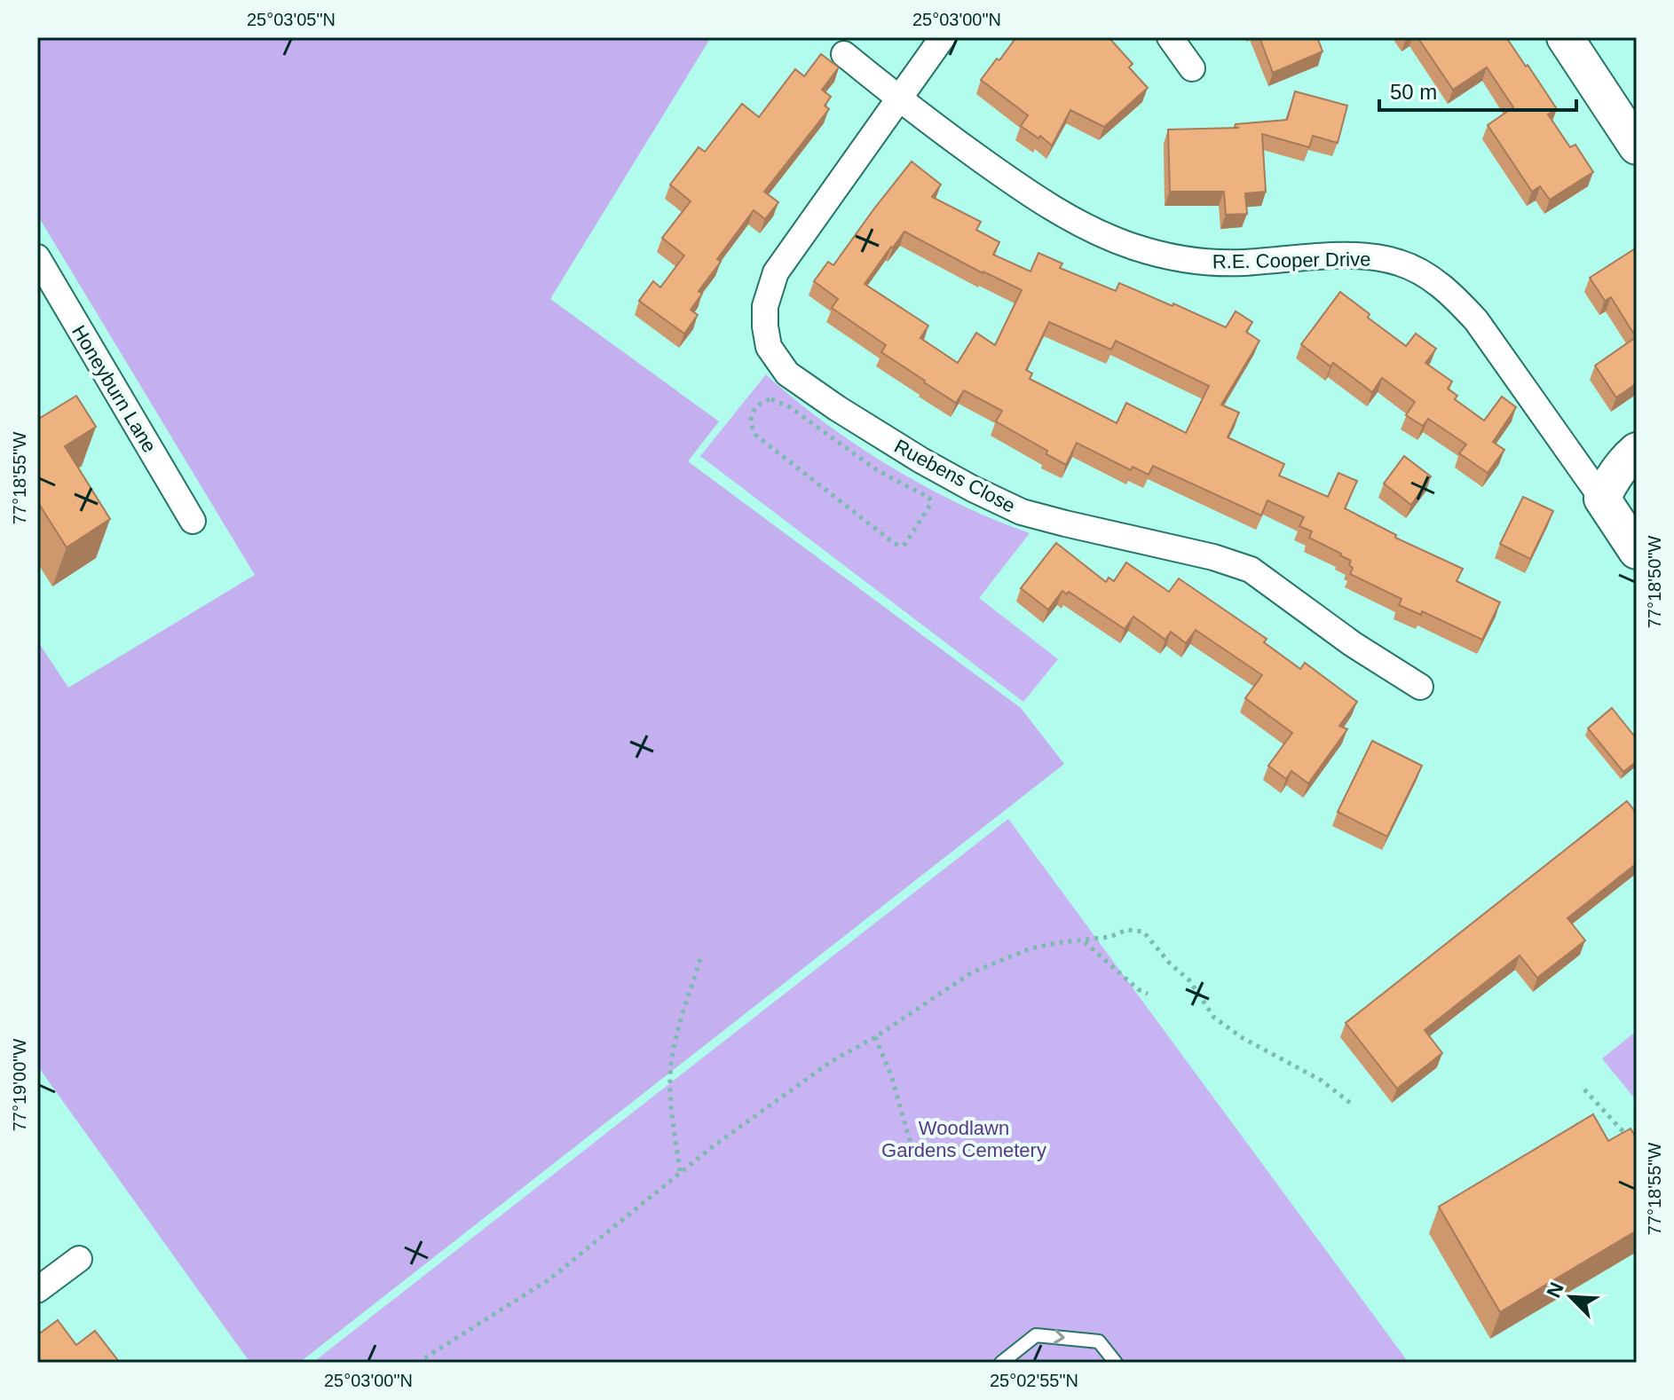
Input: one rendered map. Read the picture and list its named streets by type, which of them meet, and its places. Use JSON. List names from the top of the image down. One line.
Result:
{"streets":{"street":["R.E. Cooper Drive","Honeyburn Lane","Ruebens Close"]},"crossings":[["R.E. Cooper Drive","Ruebens Close"]],"parks":["Woodlawn Gardens Cemetery"],"scale_bar":"50 m","north":"top left","coordinates":["25°03'05\"N","25°03'00\"N","77°18'55\"W","77°18'50\"W","77°19'00\"W","25°02'55\"N"]}
